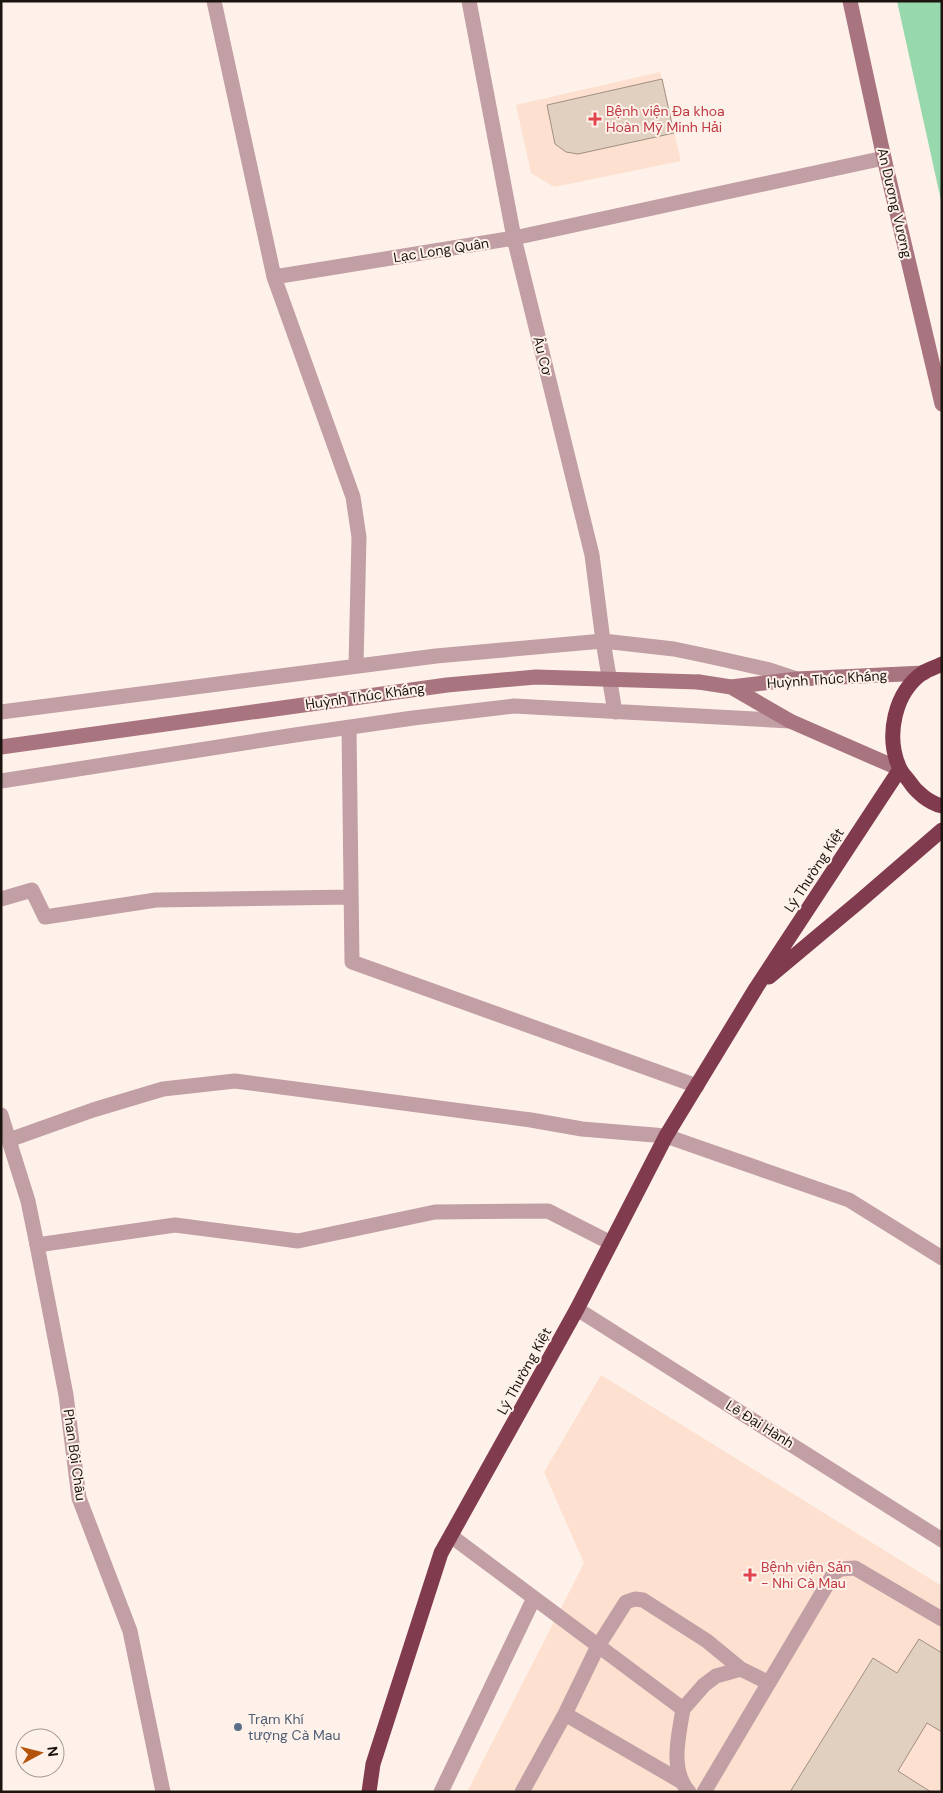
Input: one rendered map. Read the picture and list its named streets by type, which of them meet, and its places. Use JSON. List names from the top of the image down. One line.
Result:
{"streets":{"highway":["Lý Thường Kiệt"],"main road":["An Dương Vương","Huỳnh Thúc Kháng"],"street":["Lạc Long Quân","Âu Cơ","Lê Đại Hành","Phan Bội Châu"]},"crossings":[["An Dương Vương","Lạc Long Quân"],["Lạc Long Quân","Âu Cơ"],["Huỳnh Thúc Kháng","Lý Thường Kiệt"],["Lý Thường Kiệt","Lê Đại Hành"]],"places":{"health":["Bệnh viện Đa khoa Hoàn Mỹ Minh Hải","Bệnh viện Sản - Nhi Cà Mau"],"other":["Trạm Khí tượng Cà Mau"]},"north":"right"}
